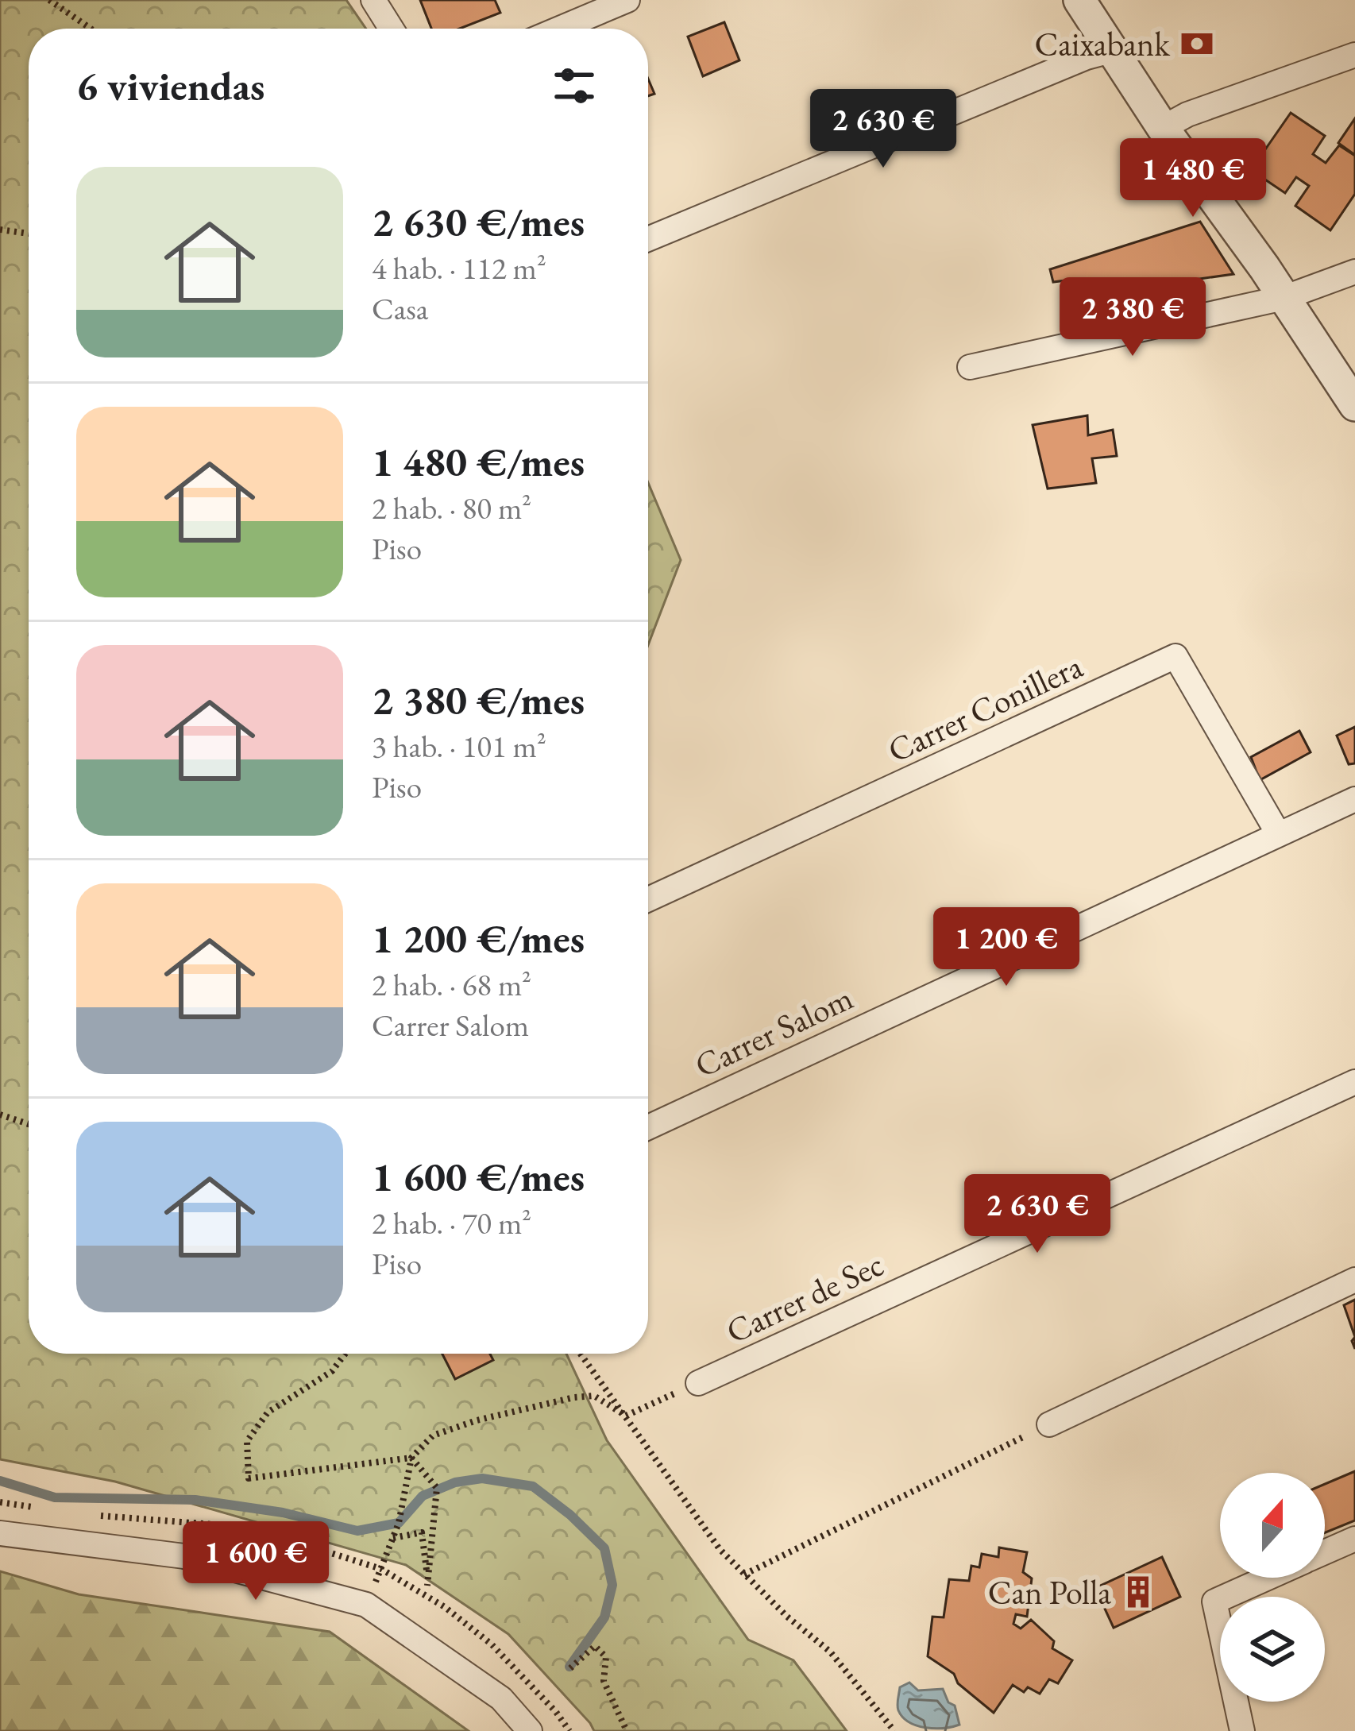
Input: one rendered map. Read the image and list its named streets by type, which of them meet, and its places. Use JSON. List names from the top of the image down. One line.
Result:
{"streets":{"street":["Carrer Conillera","Carrer Salom","Carrer de Sec"]},"crossings":[["Carrer Conillera","Carrer Salom"]],"places":{"bank":["Caixabank"],"building":["Can Polla"]},"north":"top","page":{"heading":"6 viviendas","price":["2 630 €","1 480 €","2 380 €","1 200 €","2 630 €","1 600 €"],"list":[{"name":"2 630 €/mes","note":"4 hab. · 112 m² · Casa"},{"name":"1 480 €/mes","note":"2 hab. · 80 m² · Piso"},{"name":"2 380 €/mes","note":"3 hab. · 101 m² · Piso"},{"name":"1 200 €/mes","note":"2 hab. · 68 m² · Carrer Salom"},{"name":"1 600 €/mes","note":"2 hab. · 70 m² · Piso"}]}}
